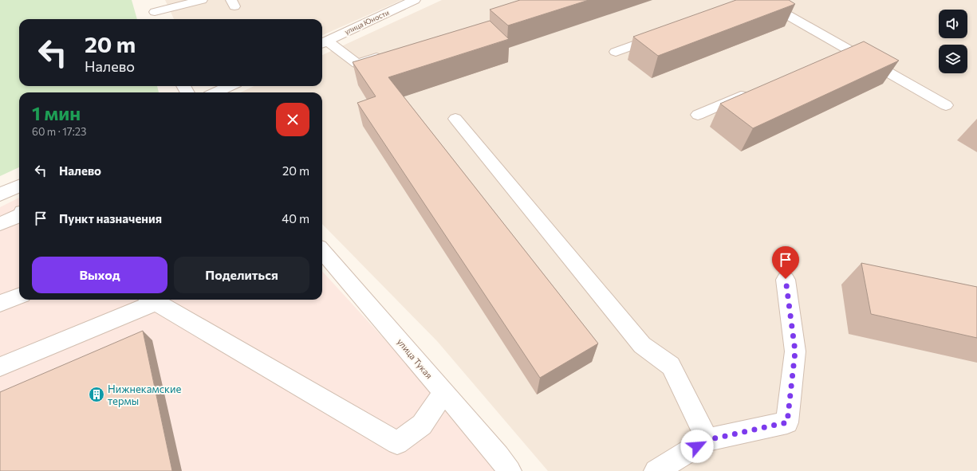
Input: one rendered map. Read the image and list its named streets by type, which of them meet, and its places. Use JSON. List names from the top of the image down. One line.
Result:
{"streets":{"street":["улица Юности","улица Тукая"]},"places":{"building":["Нижнекамские термы"]},"page":{"turn":["20 m","Налево"],"heading":["1 мин","60 m · 17:23"],"list":[{"name":"Налево","value":"20 m"},{"name":"Пункт назначения","value":"40 m"}],"buttons":["Выход","Поделиться"]}}
